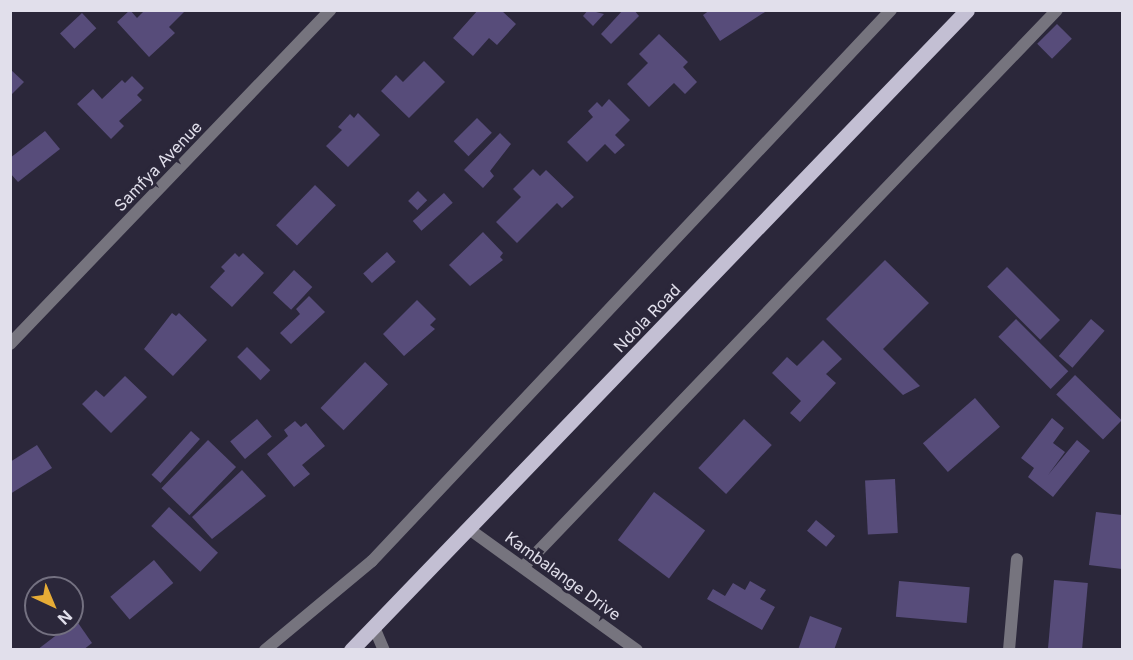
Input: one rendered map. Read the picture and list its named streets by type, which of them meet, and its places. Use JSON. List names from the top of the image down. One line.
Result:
{"streets":{"main road":["Ndola Road"],"street":["Samfya Avenue","Kambalange Drive"]},"crossings":[["Ndola Road","Kambalange Drive"]],"north":"bottom right"}
